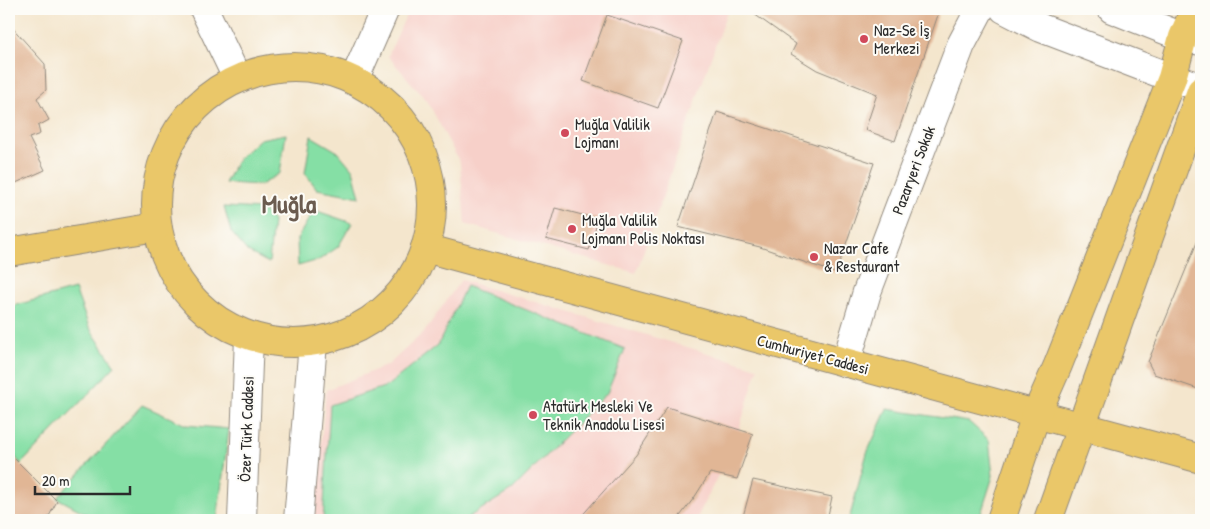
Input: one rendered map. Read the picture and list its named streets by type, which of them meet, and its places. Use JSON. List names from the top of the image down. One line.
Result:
{"streets":{"main road":["Cumhuriyet Caddesi"],"street":["Pazaryeri Sokak","Özer Türk Caddesi"]},"crossings":[["Pazaryeri Sokak","Cumhuriyet Caddesi"]],"districts":["Muğla"],"places":["Naz-Se İş Merkezi","Muğla Valilik Lojmanı","Muğla Valilik Lojmanı Polis Noktası","Nazar Cafe & Restaurant","Atatürk Mesleki Ve Teknik Anadolu Lisesi"],"scale_bar":"20 m"}
